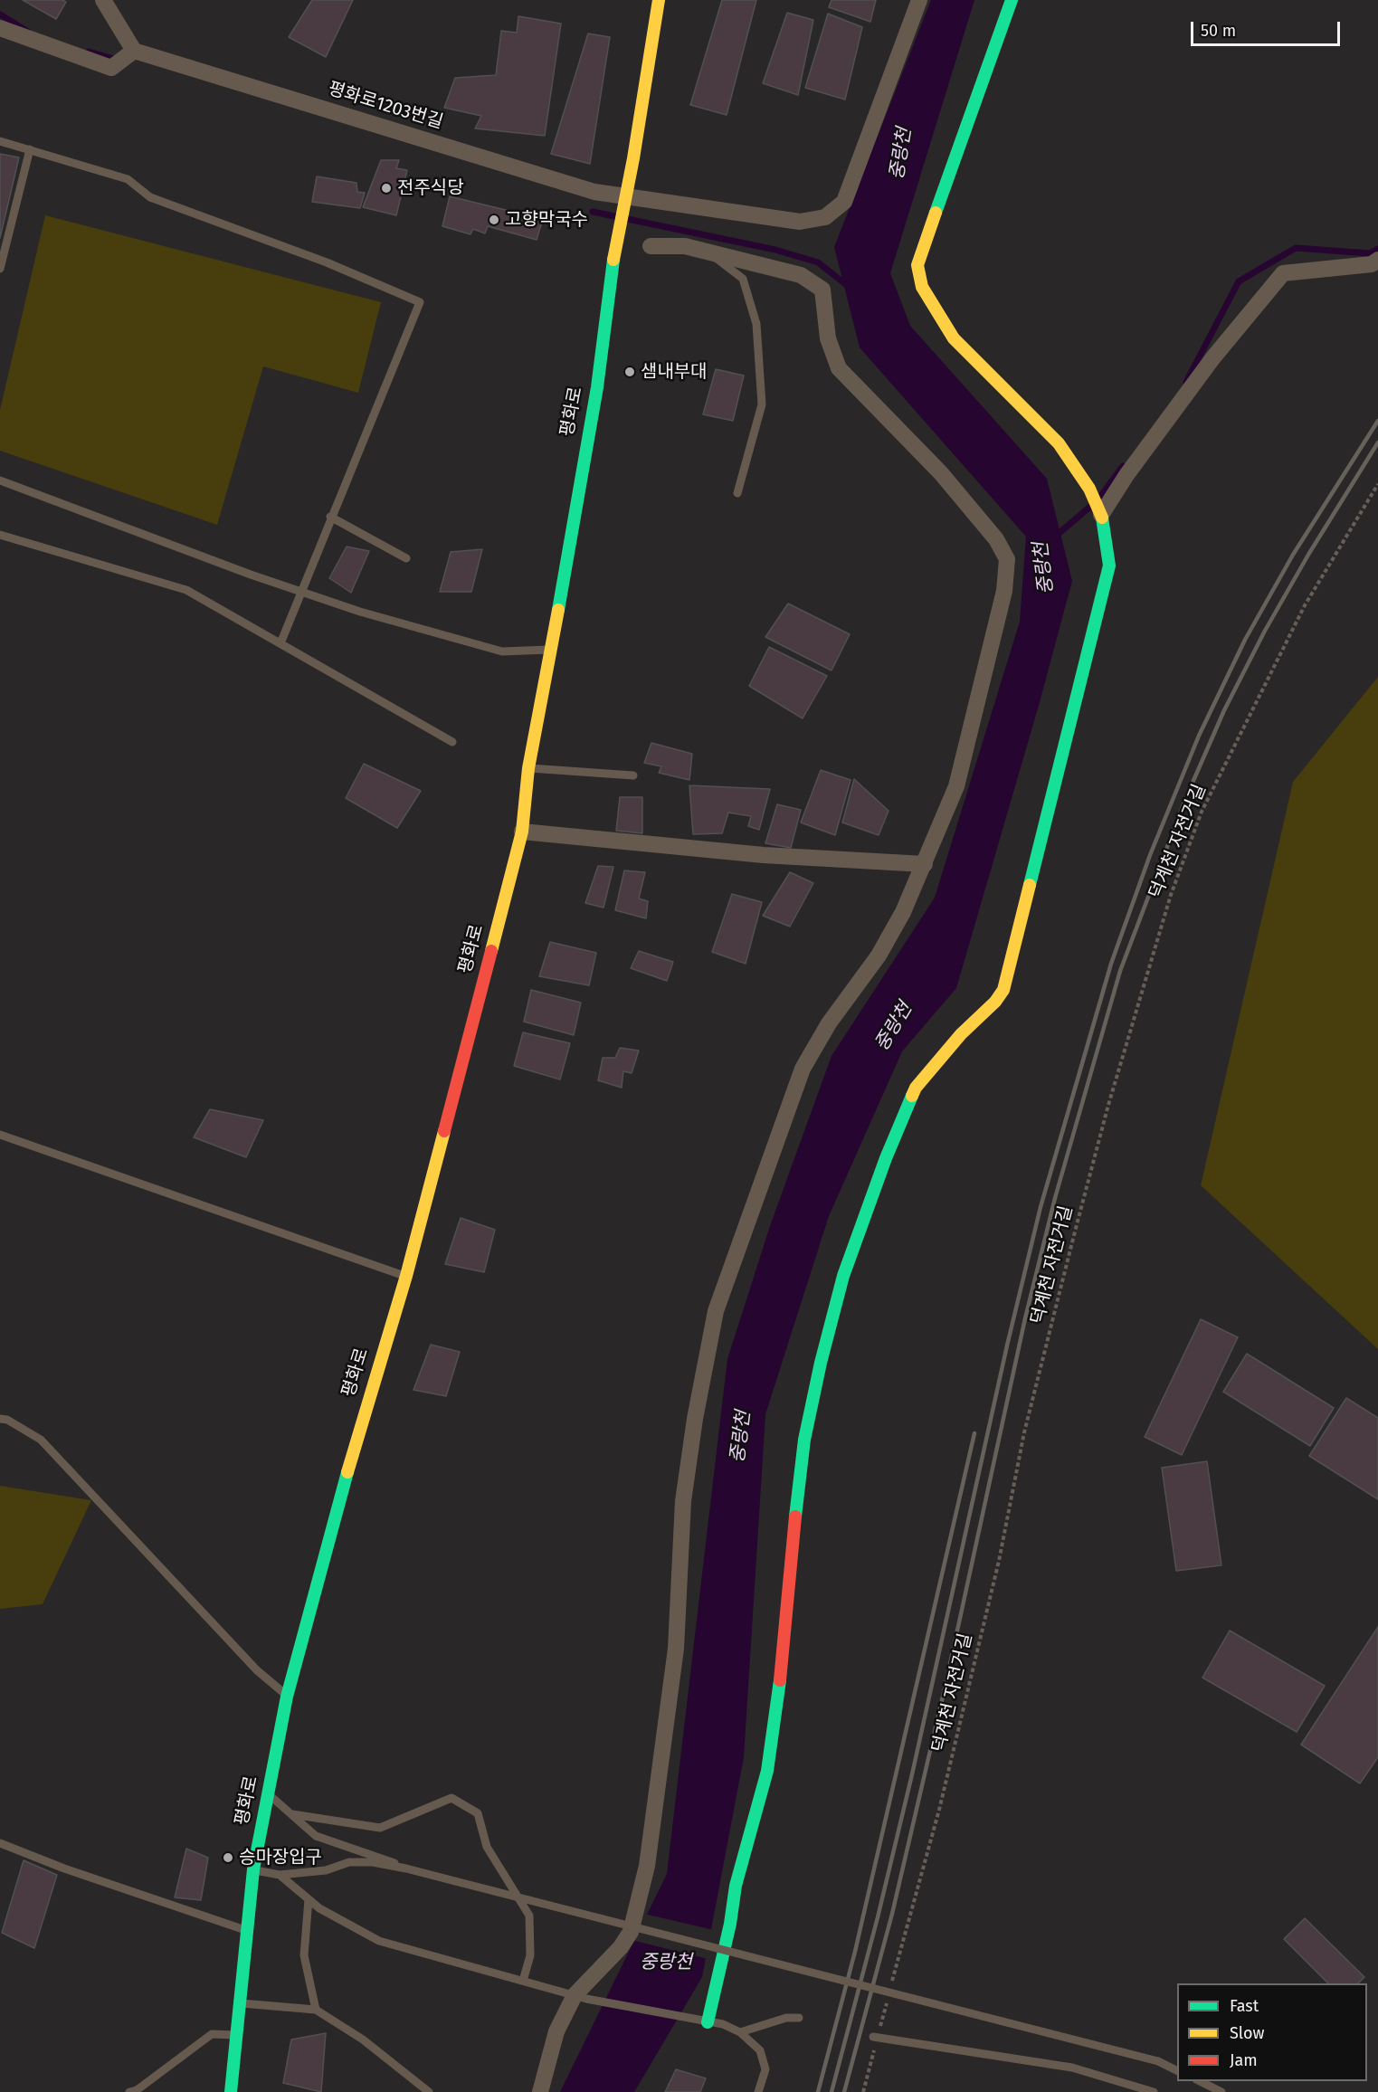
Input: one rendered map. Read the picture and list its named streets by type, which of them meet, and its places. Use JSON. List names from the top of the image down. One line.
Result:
{"streets":{"street":["평화로1203번길","평화로"],"path":["덕계천 자전거길"]},"crossings":[["평화로1203번길","평화로"]],"water":["중랑천"],"places":["전주식당","고향막국수","샘내부대","승마장입구"],"legend":["Fast","Slow","Jam"],"scale_bar":"50 m"}
